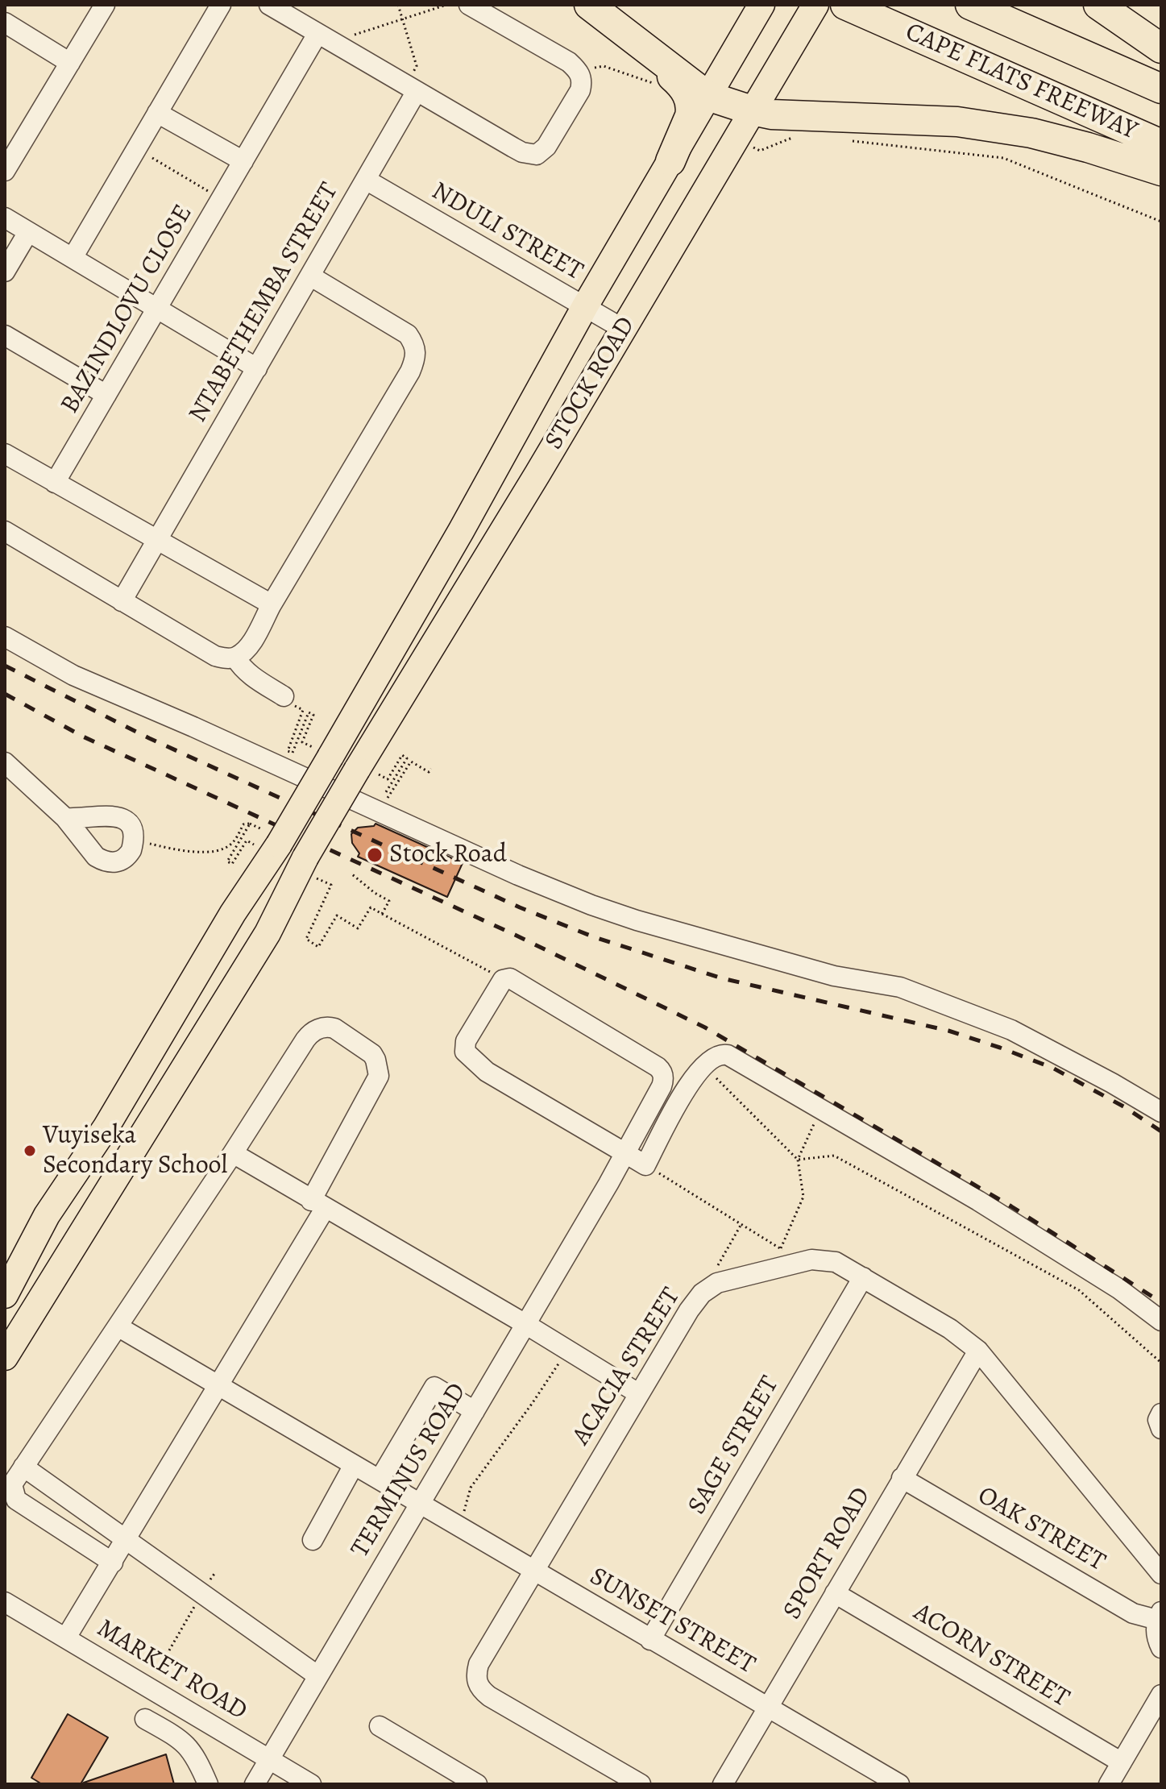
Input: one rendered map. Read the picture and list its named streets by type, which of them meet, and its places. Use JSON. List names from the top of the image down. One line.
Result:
{"streets":{"highway":["CAPE FLATS FREEWAY"],"main road":["STOCK ROAD"],"street":["NDULI STREET","NTABETHEMBA STREET","BAZINDLOVU CLOSE","ACACIA STREET","SAGE STREET","TERMINUS ROAD","OAK STREET","SPORT ROAD","SUNSET STREET","ACORN STREET","MARKET ROAD"]},"crossings":[["NDULI STREET","NTABETHEMBA STREET"],["NDULI STREET","STOCK ROAD"],["ACACIA STREET","SAGE STREET"],["ACACIA STREET","SPORT ROAD"],["ACACIA STREET","SUNSET STREET"],["SAGE STREET","SUNSET STREET"],["TERMINUS ROAD","SUNSET STREET"],["TERMINUS ROAD","MARKET ROAD"],["OAK STREET","SPORT ROAD"],["SPORT ROAD","SUNSET STREET"],["SPORT ROAD","ACORN STREET"]],"places":["Stock Road","Vuyiseka Secondary School"]}
